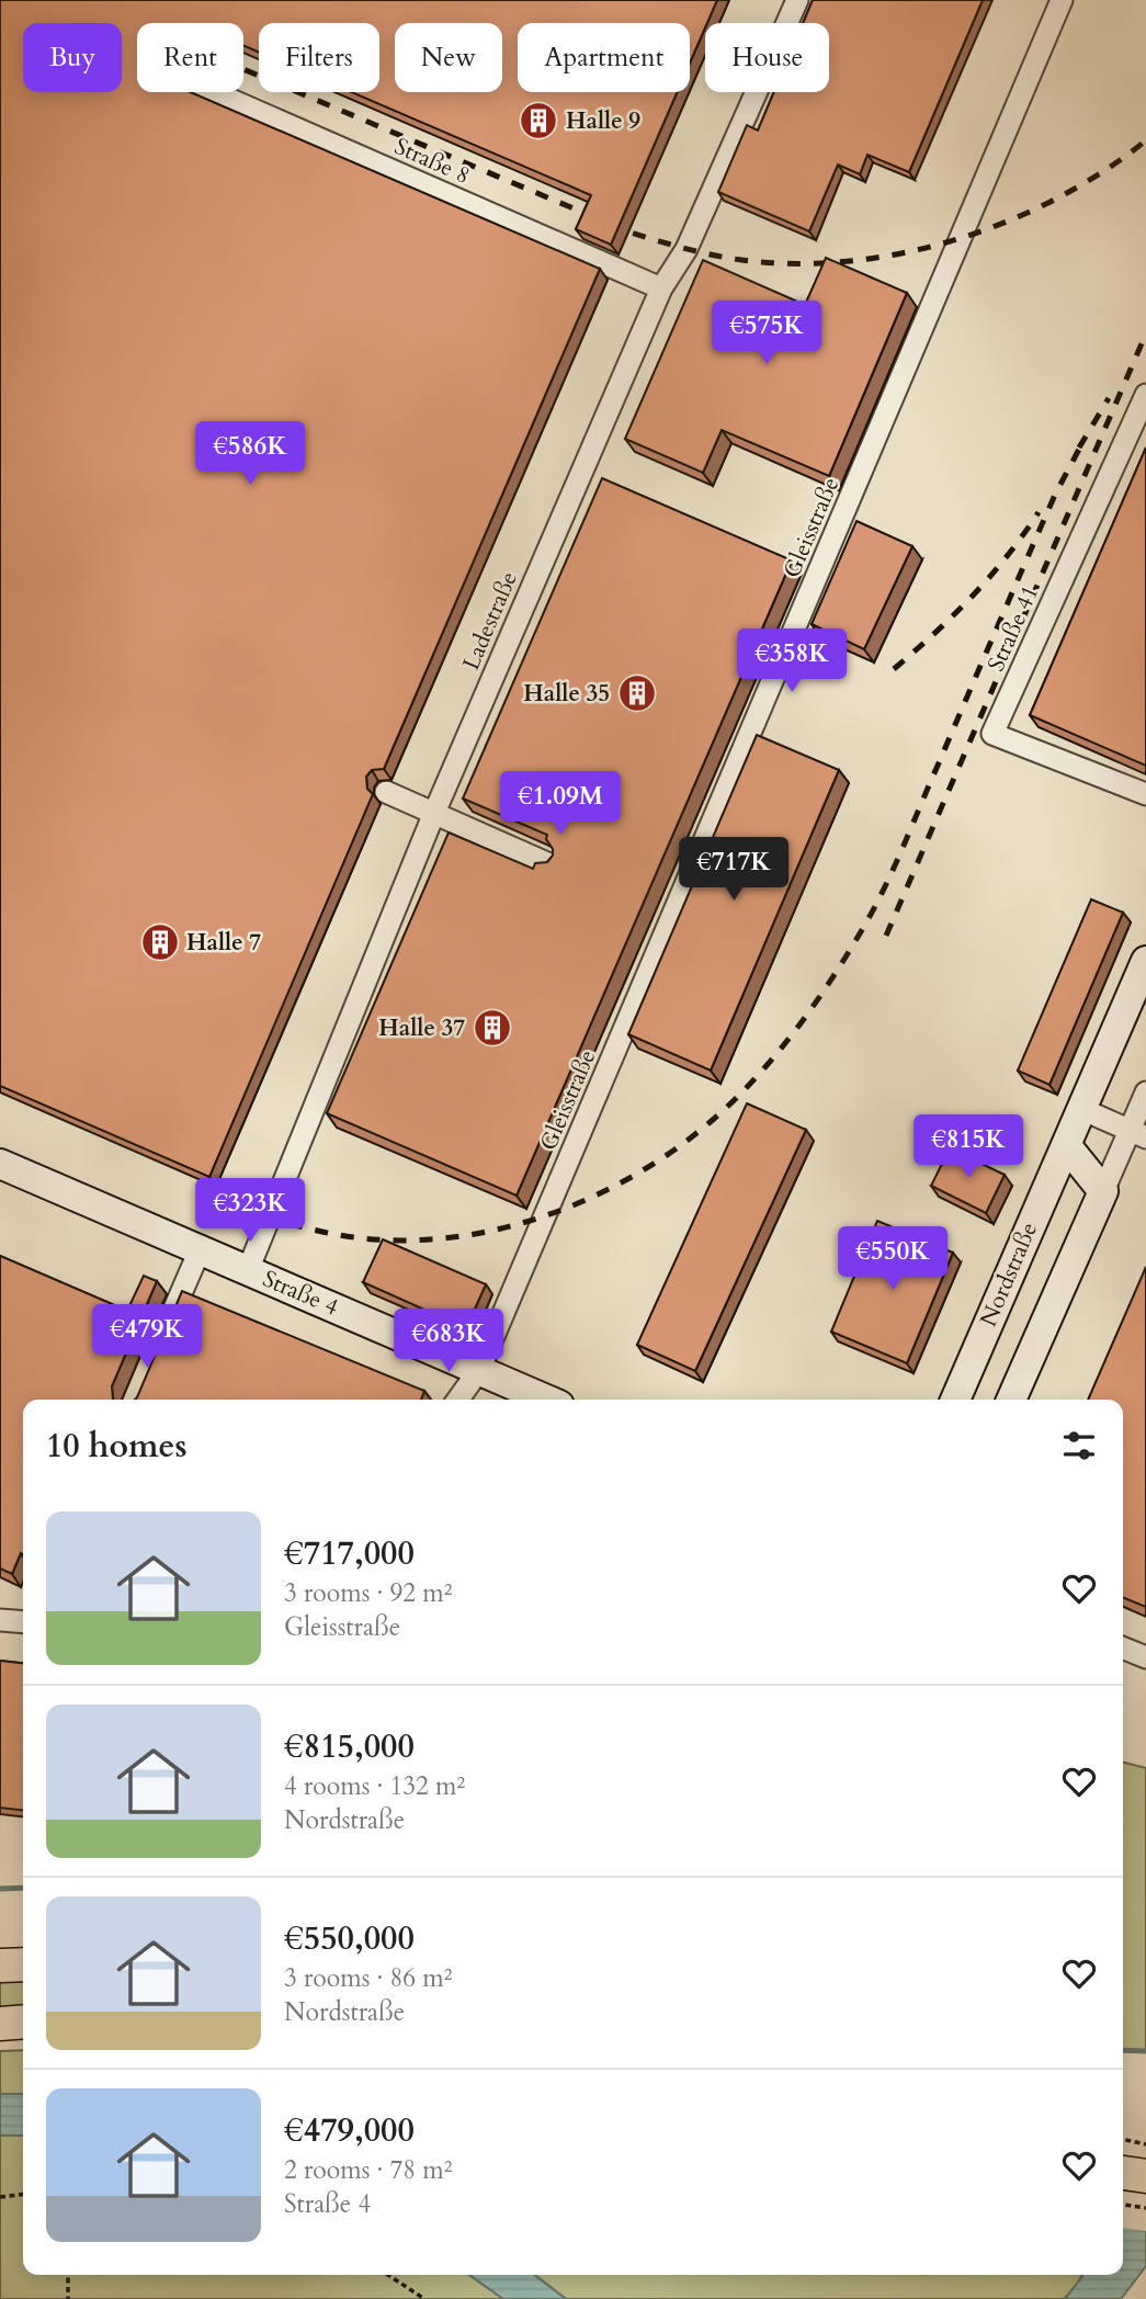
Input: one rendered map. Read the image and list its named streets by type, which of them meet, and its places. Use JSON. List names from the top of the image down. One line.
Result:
{"streets":{"street":["Straße 8","Gleisstraße","Ladestraße","Straße 41","Nordstraße","Straße 4"]},"crossings":[["Straße 8","Ladestraße"],["Gleisstraße","Straße 4"],["Ladestraße","Straße 4"]],"places":{"building":["Halle 9","Halle 35","Halle 7","Halle 37"]},"page":{"chip":["Buy","Rent","Filters","New","Apartment","House"],"price":["€575K","€586K","€358K","€1.09M","€717K","€815K","€323K","€550K","€479K","€683K"],"heading":"10 homes","list":[{"name":"€717,000","note":"3 rooms · 92 m² · Gleisstraße"},{"name":"€815,000","note":"4 rooms · 132 m² · Nordstraße"},{"name":"€550,000","note":"3 rooms · 86 m² · Nordstraße"},{"name":"€479,000","note":"2 rooms · 78 m² · Straße 4"}]}}
